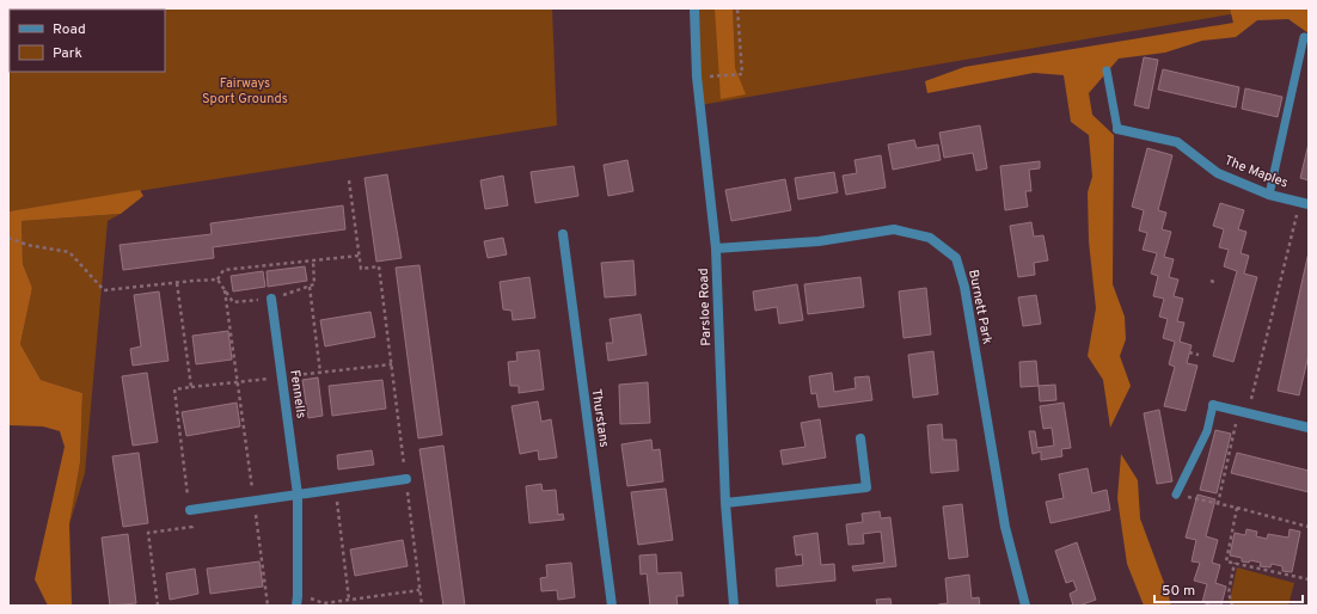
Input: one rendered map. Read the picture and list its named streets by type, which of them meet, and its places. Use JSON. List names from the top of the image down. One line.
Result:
{"streets":{"street":["The Maples","Parsloe Road","Burnett Park","Fennells","Thurstans"]},"crossings":[["Parsloe Road","Burnett Park"]],"parks":["Fairways Sport Grounds"],"legend":["Road","Park"],"scale_bar":"50 m"}
